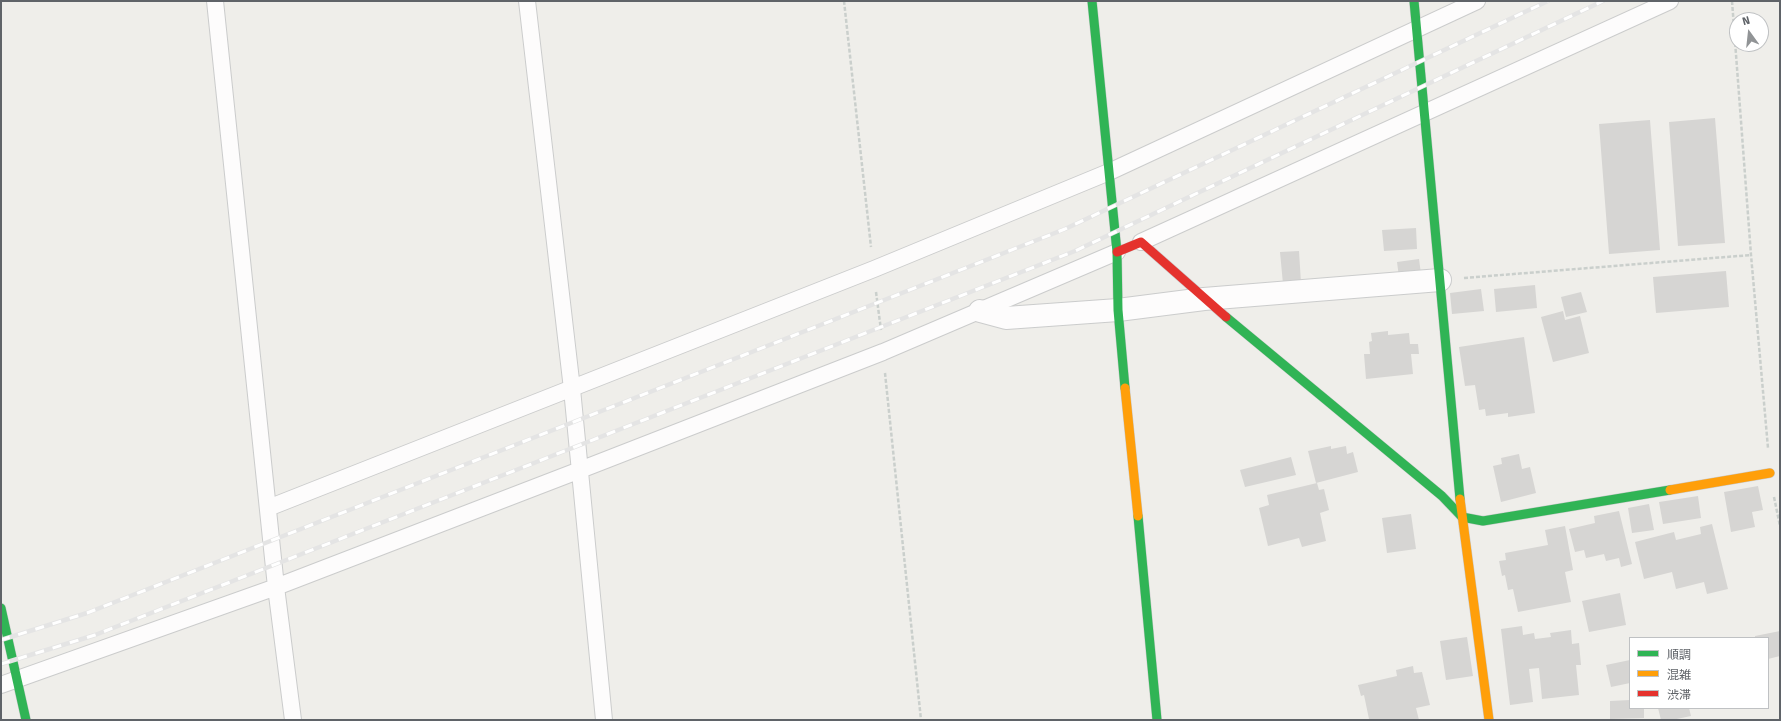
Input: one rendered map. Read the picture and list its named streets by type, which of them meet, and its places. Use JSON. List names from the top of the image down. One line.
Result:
{"legend":["順調","混雑","渋滞"],"north":"top"}
